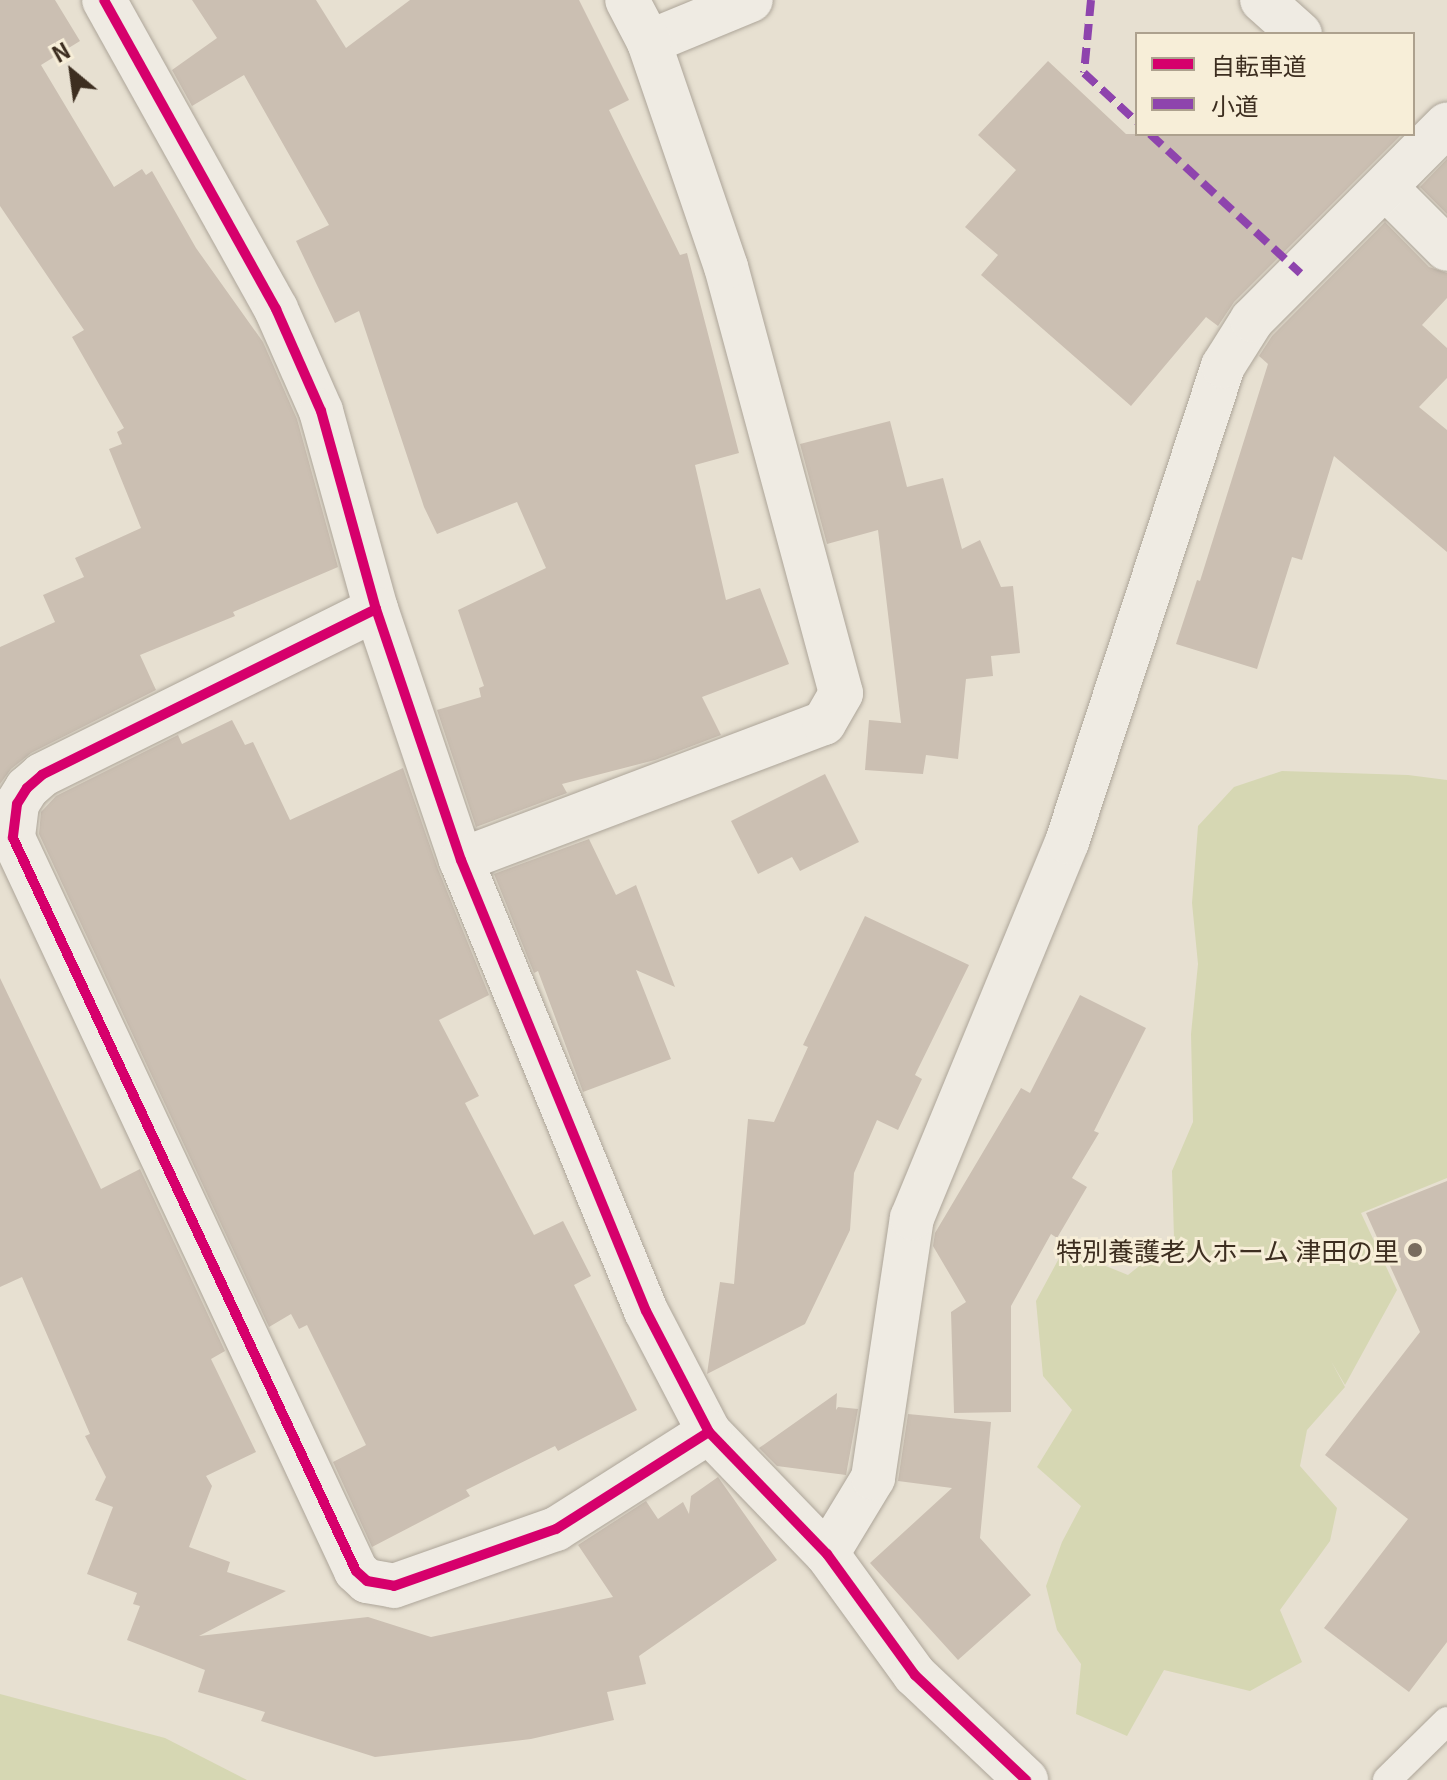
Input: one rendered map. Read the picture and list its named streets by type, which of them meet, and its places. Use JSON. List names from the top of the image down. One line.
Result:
{"places":["特別養護老人ホーム 津田の里"],"legend":["自転車道","小道"],"north":"top left"}
